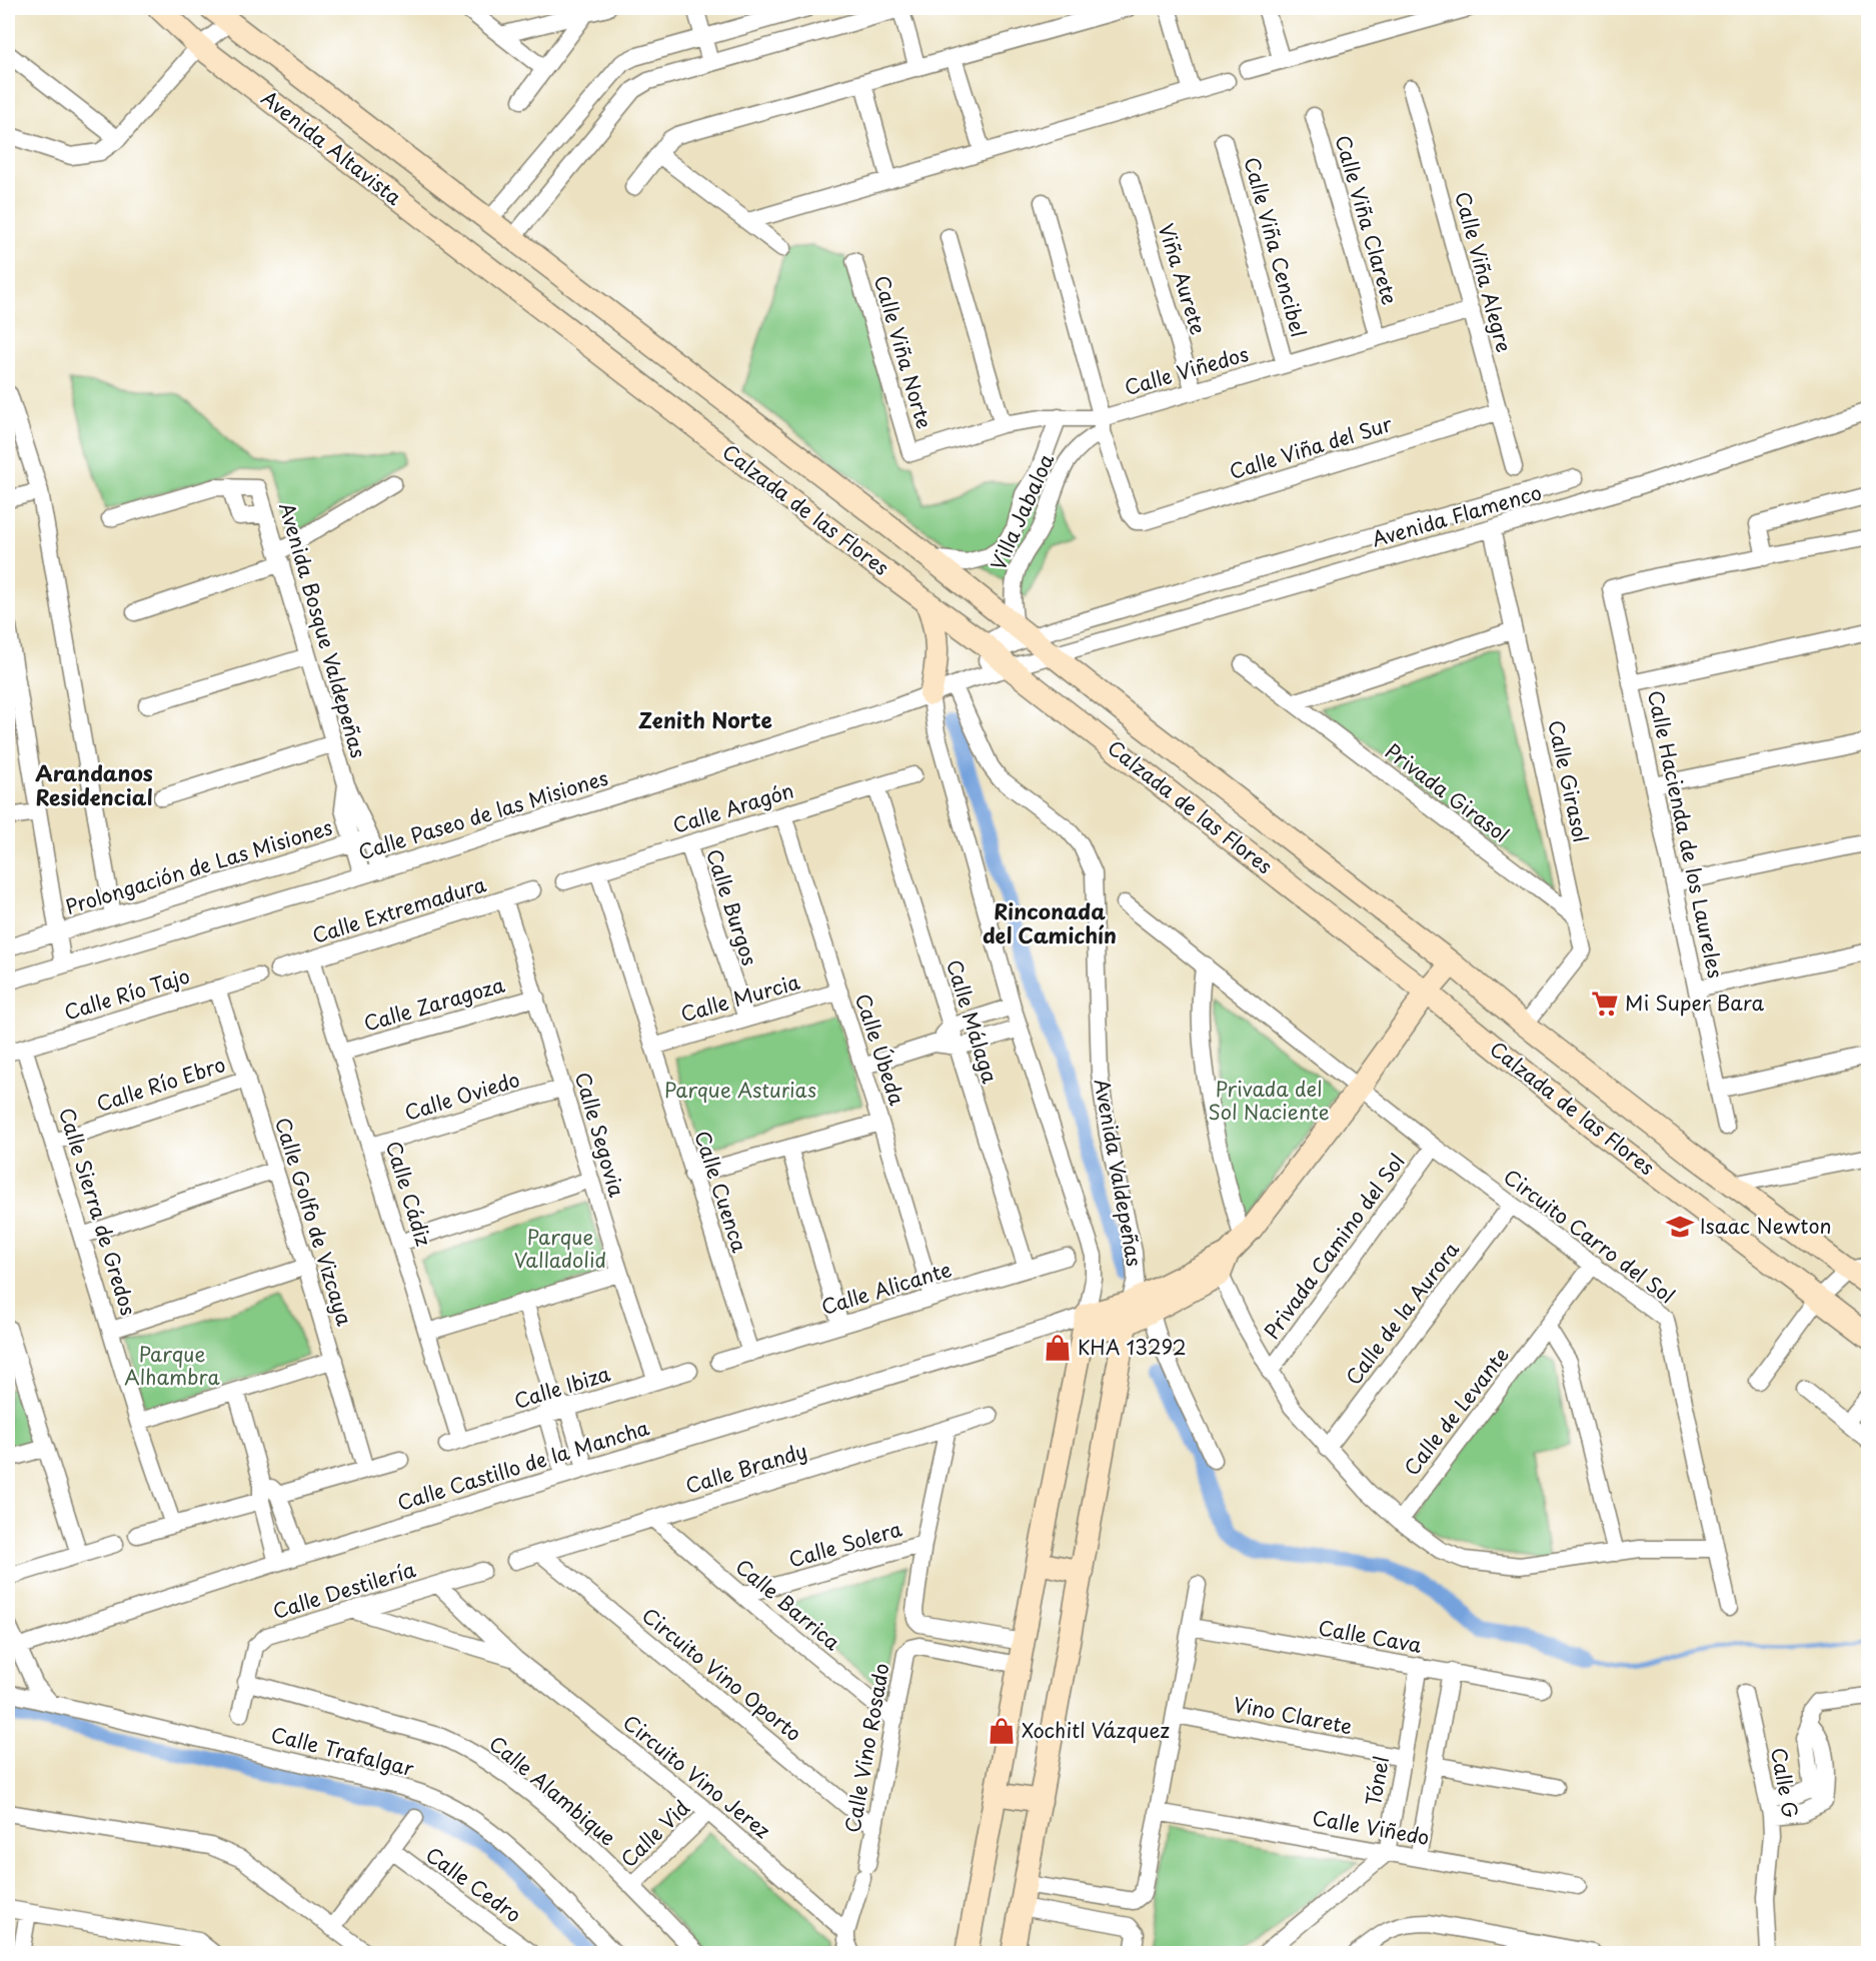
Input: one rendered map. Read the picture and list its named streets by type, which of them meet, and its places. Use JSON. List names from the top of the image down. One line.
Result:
{"streets":{"street":["Avenida Altavista","Calle Viña Clarete","Calle Viña Cencibel","Calle Viña Alegre","Viña Aurete","Calle Viña Norte","Calle Viñedos","Calle Viña del Sur","Calzada de las Flores","Villa Jabaloa","Avenida Flamenco","Avenida Bosque Valdepeñas","Calle Girasol","Privada Girasol","Calle Aragón","Calle Paseo de las Misiones","Calle Hacienda de los Laureles","Prolongación de Las Misiones","Calle Burgos","Calle Extremadura","Calle Río Tajo","Calle Murcia","Calle Zaragoza","Calle Málaga","Calle Úbeda","Calle Río Ebro","Calle Oviedo","Calle Segovia","Avenida Valdepeñas","Calle Cuenca","Calle Cádiz","Calle Sierra de Gredos","Calle Golfo de Vizcaya","Circuito Carro del Sol","Privada Camino del Sol","Calle Alicante","Calle de la Aurora","Calle Ibiza","Calle de Levante","Calle Castillo de la Mancha","Calle Brandy","Calle Solera","Calle Destilería","Calle Barrica","Calle Cava","Circuito Vino Oporto","Vino Clarete","Calle Vino Rosado","Calle Trafalgar","Circuito Vino Jerez","Tónel","Calle G","Calle Alambique","Calle Viñedo","Calle Vid","Calle Cedro"]},"crossings":[["Avenida Altavista","Calzada de las Flores"],["Calle Viña Clarete","Calle Viñedos"],["Calle Viña Cencibel","Calle Viñedos"],["Calle Viña Alegre","Calle Viñedos"],["Calle Viña Alegre","Calle Viña del Sur"],["Viña Aurete","Calle Viñedos"],["Calle Viña Norte","Calle Viñedos"],["Calle Viñedos","Calle Viña del Sur"],["Calle Viñedos","Villa Jabaloa"],["Calle Viña del Sur","Villa Jabaloa"],["Calzada de las Flores","Villa Jabaloa"],["Calzada de las Flores","Avenida Flamenco"],["Calzada de las Flores","Calle Girasol"],["Calzada de las Flores","Calle Paseo de las Misiones"],["Villa Jabaloa","Avenida Flamenco"],["Avenida Flamenco","Calle Girasol"],["Avenida Flamenco","Calle Paseo de las Misiones"],["Avenida Bosque Valdepeñas","Calle Paseo de las Misiones"],["Avenida Bosque Valdepeñas","Prolongación de Las Misiones"],["Calle Girasol","Privada Girasol"],["Calle Aragón","Calle Burgos"],["Calle Aragón","Calle Málaga"],["Calle Aragón","Calle Úbeda"],["Calle Aragón","Calle Cuenca"],["Calle Paseo de las Misiones","Avenida Valdepeñas"],["Calle Burgos","Calle Murcia"],["Calle Extremadura","Calle Segovia"],["Calle Extremadura","Calle Cádiz"],["Calle Río Tajo","Calle Sierra de Gredos"],["Calle Río Tajo","Calle Golfo de Vizcaya"],["Calle Murcia","Calle Úbeda"],["Calle Murcia","Calle Cuenca"],["Calle Zaragoza","Calle Segovia"],["Calle Zaragoza","Calle Cádiz"],["Calle Málaga","Calle Alicante"],["Calle Úbeda","Calle Alicante"],["Calle Río Ebro","Calle Sierra de Gredos"],["Calle Río Ebro","Calle Golfo de Vizcaya"],["Calle Oviedo","Calle Segovia"],["Calle Oviedo","Calle Cádiz"],["Calle Segovia","Calle Ibiza"],["Avenida Valdepeñas","Calle Castillo de la Mancha"],["Calle Cuenca","Calle Alicante"],["Calle Cádiz","Calle Ibiza"],["Circuito Carro del Sol","Privada Camino del Sol"],["Circuito Carro del Sol","Calle de la Aurora"],["Circuito Carro del Sol","Calle de Levante"],["Calle Brandy","Calle Barrica"],["Calle Brandy","Circuito Vino Oporto"],["Calle Solera","Calle Barrica"],["Calle Destilería","Circuito Vino Jerez"],["Calle Destilería","Calle Alambique"],["Calle Barrica","Calle Vino Rosado"],["Calle Cava","Tónel"],["Circuito Vino Oporto","Calle Vino Rosado"],["Vino Clarete","Tónel"],["Calle Vino Rosado","Circuito Vino Jerez"],["Circuito Vino Jerez","Calle Vid"],["Tónel","Calle Viñedo"],["Calle Alambique","Calle Vid"]],"districts":["Zenith Norte","Arandanos Residencial","Rinconada del Camichín"],"parks":["Privada del Sol Naciente","Parque Asturias","Parque Valladolid","Parque Alhambra"],"places":{"supermarket":["Mi Super Bara"],"school or university":["Isaac Newton"],"shop":["KHA 13292","Xochitl Vázquez"]}}
